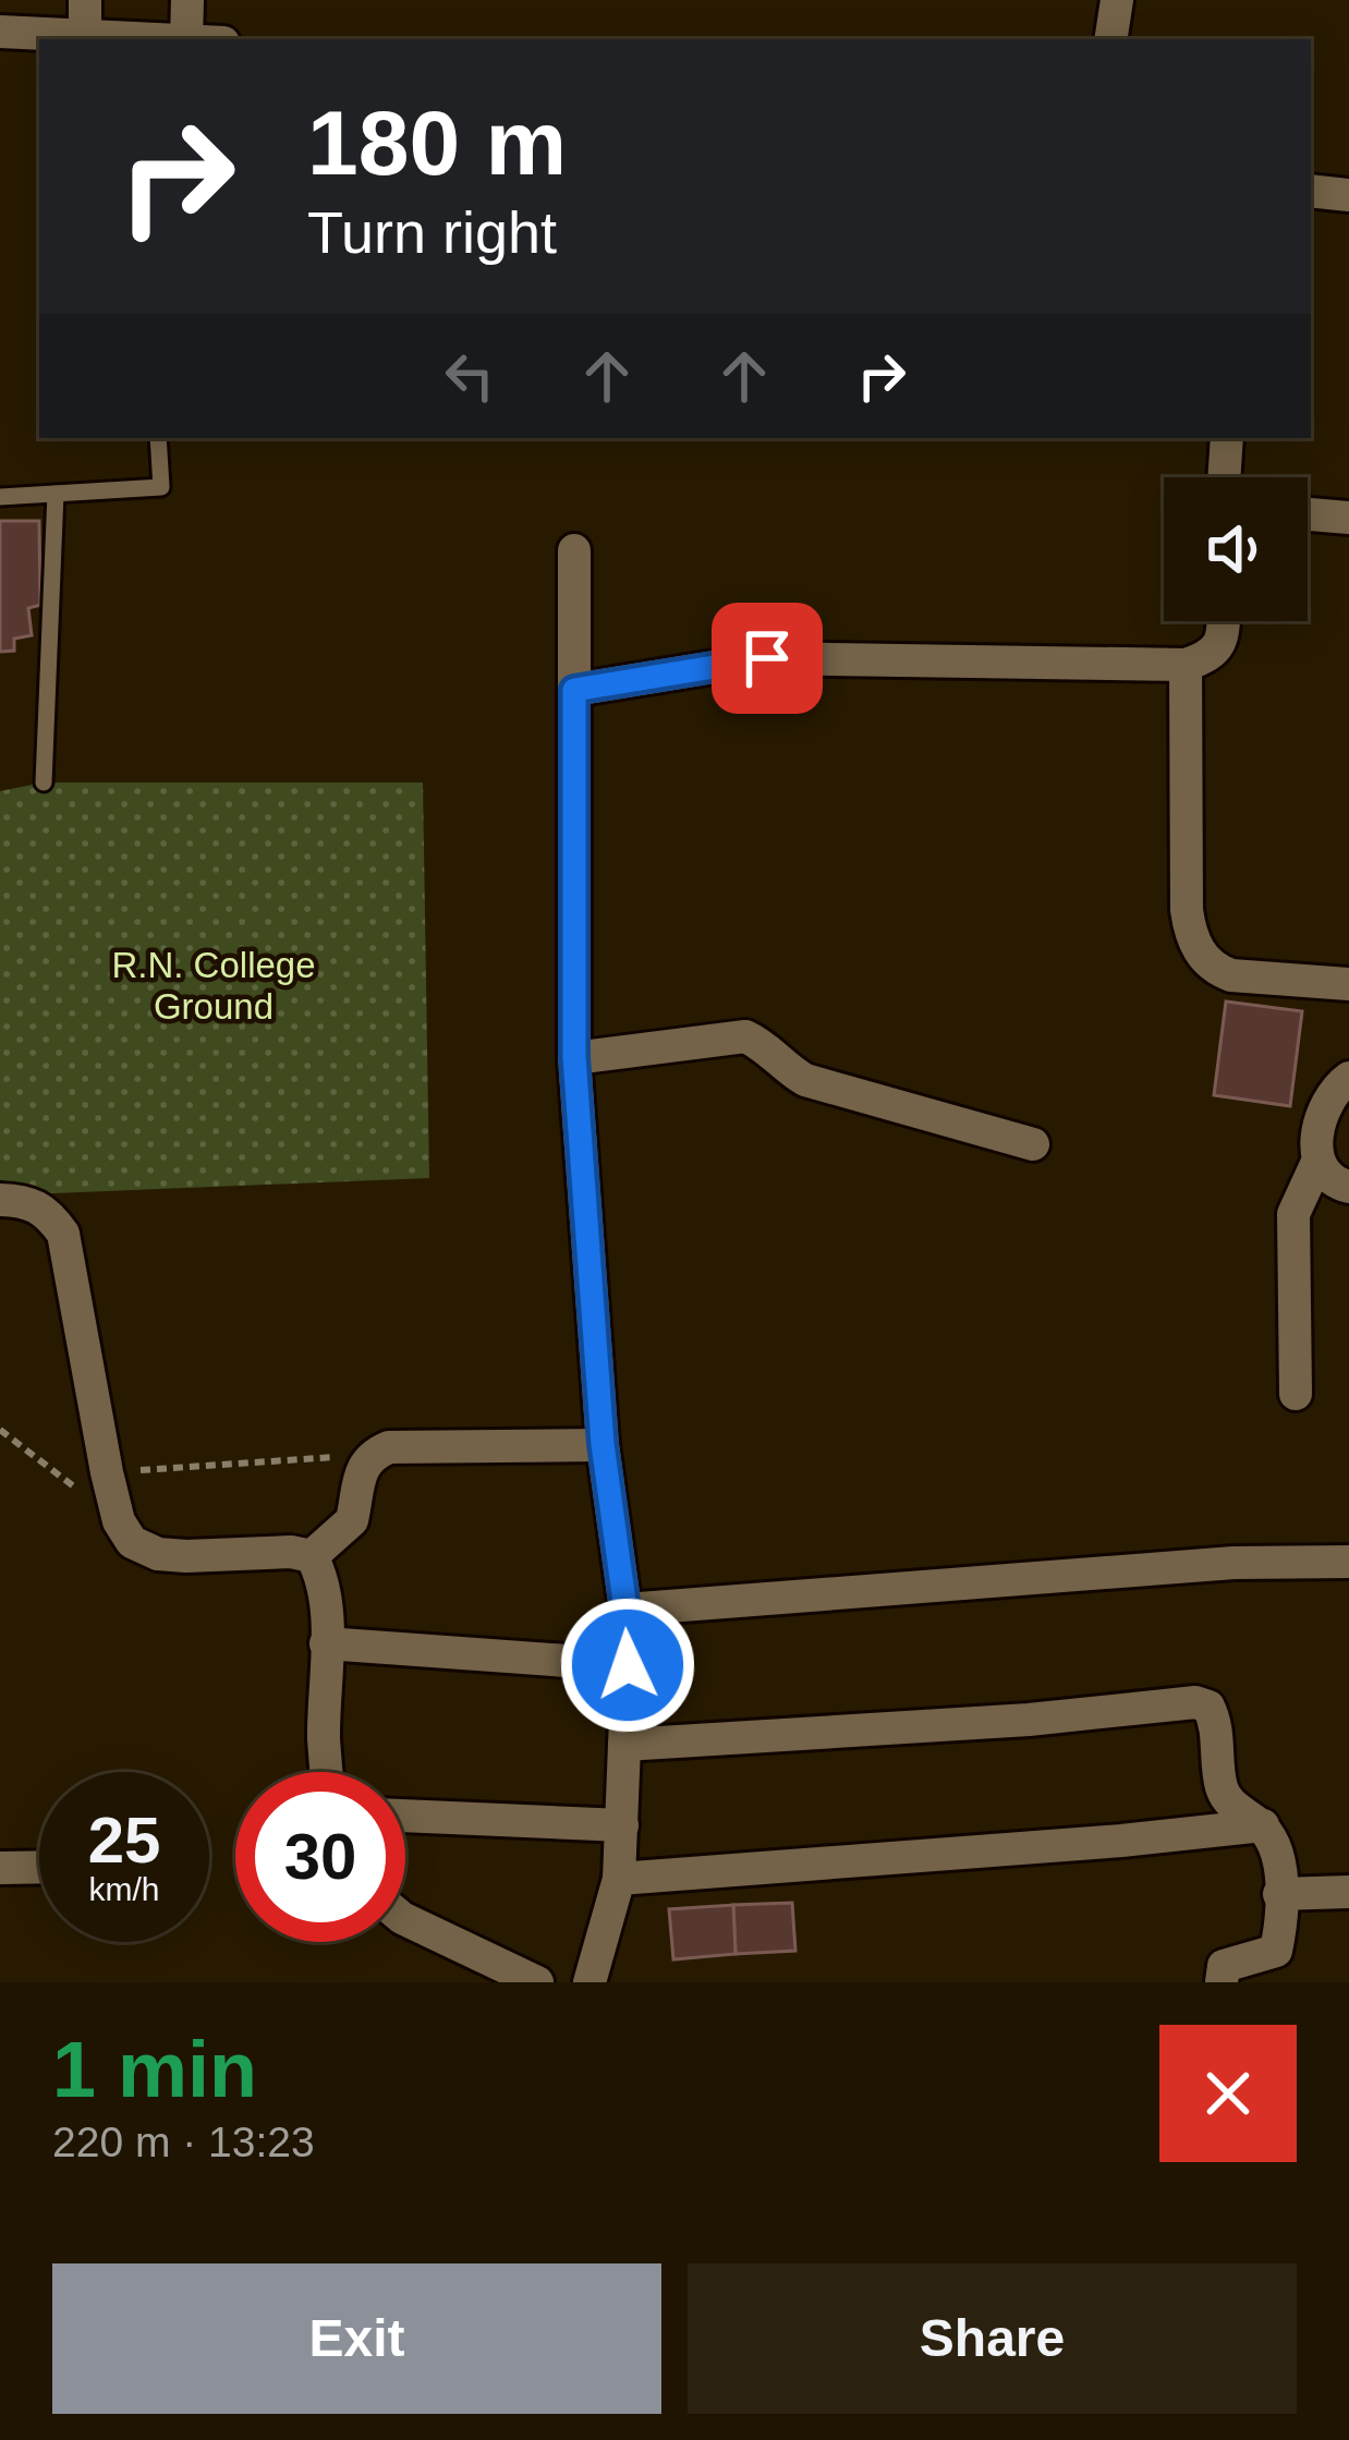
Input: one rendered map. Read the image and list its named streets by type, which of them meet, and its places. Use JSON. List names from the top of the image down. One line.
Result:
{"parks":["R.N. College Ground"],"page":{"turn":["180 m","Turn right"],"speed":"25 km/h","limit":"30","heading":["1 min","220 m · 13:23"],"buttons":["Exit","Share"]}}
